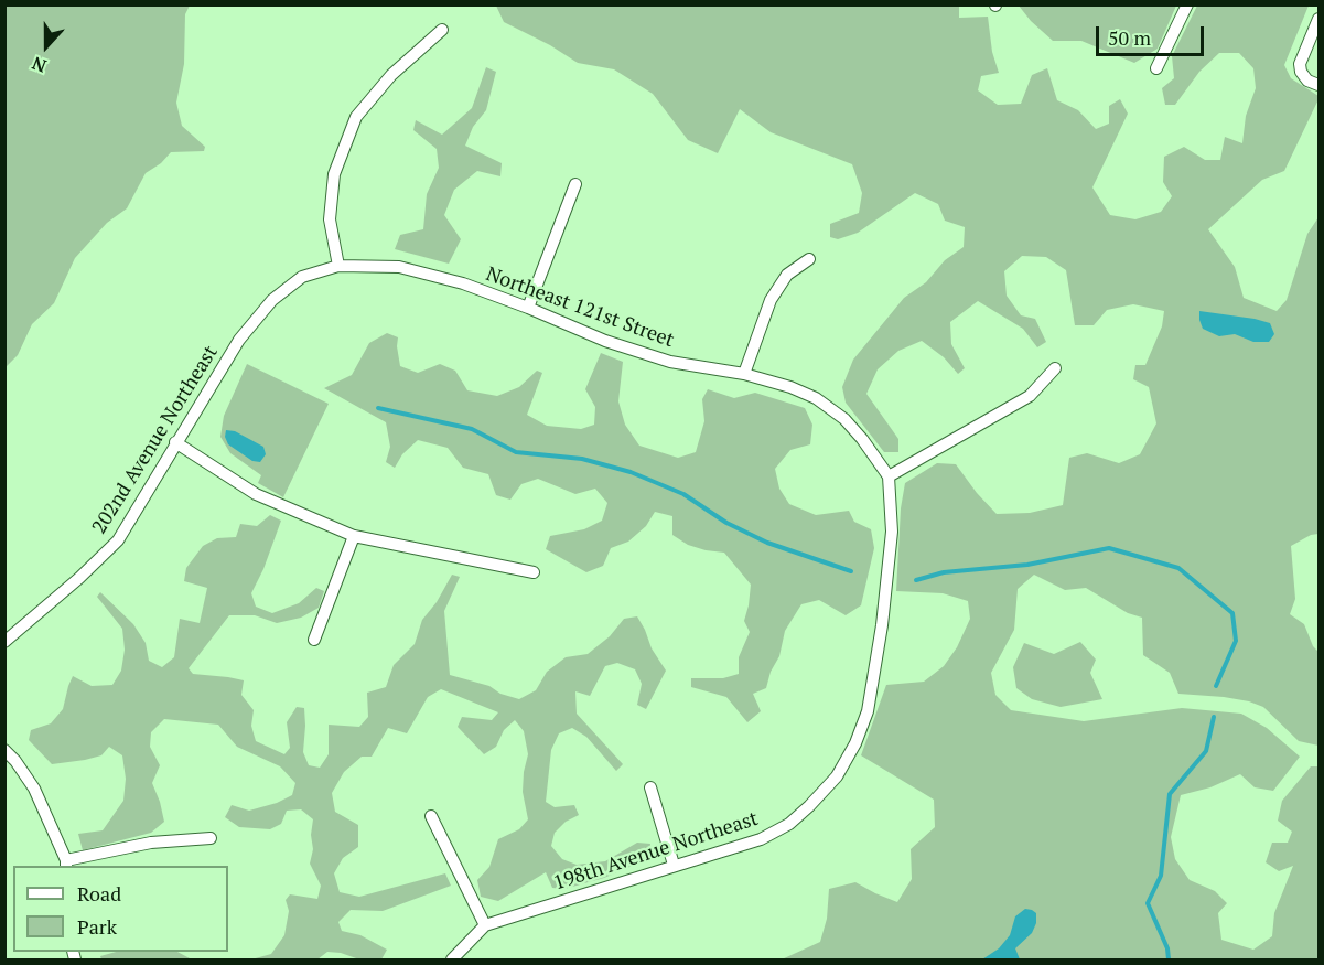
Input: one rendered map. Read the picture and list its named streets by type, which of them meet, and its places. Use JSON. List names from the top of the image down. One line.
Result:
{"streets":{"street":["Northeast 121st Street","202nd Avenue Northeast","198th Avenue Northeast"]},"crossings":[["Northeast 121st Street","202nd Avenue Northeast"],["Northeast 121st Street","198th Avenue Northeast"]],"legend":["Road","Park"],"scale_bar":"50 m","north":"bottom"}
